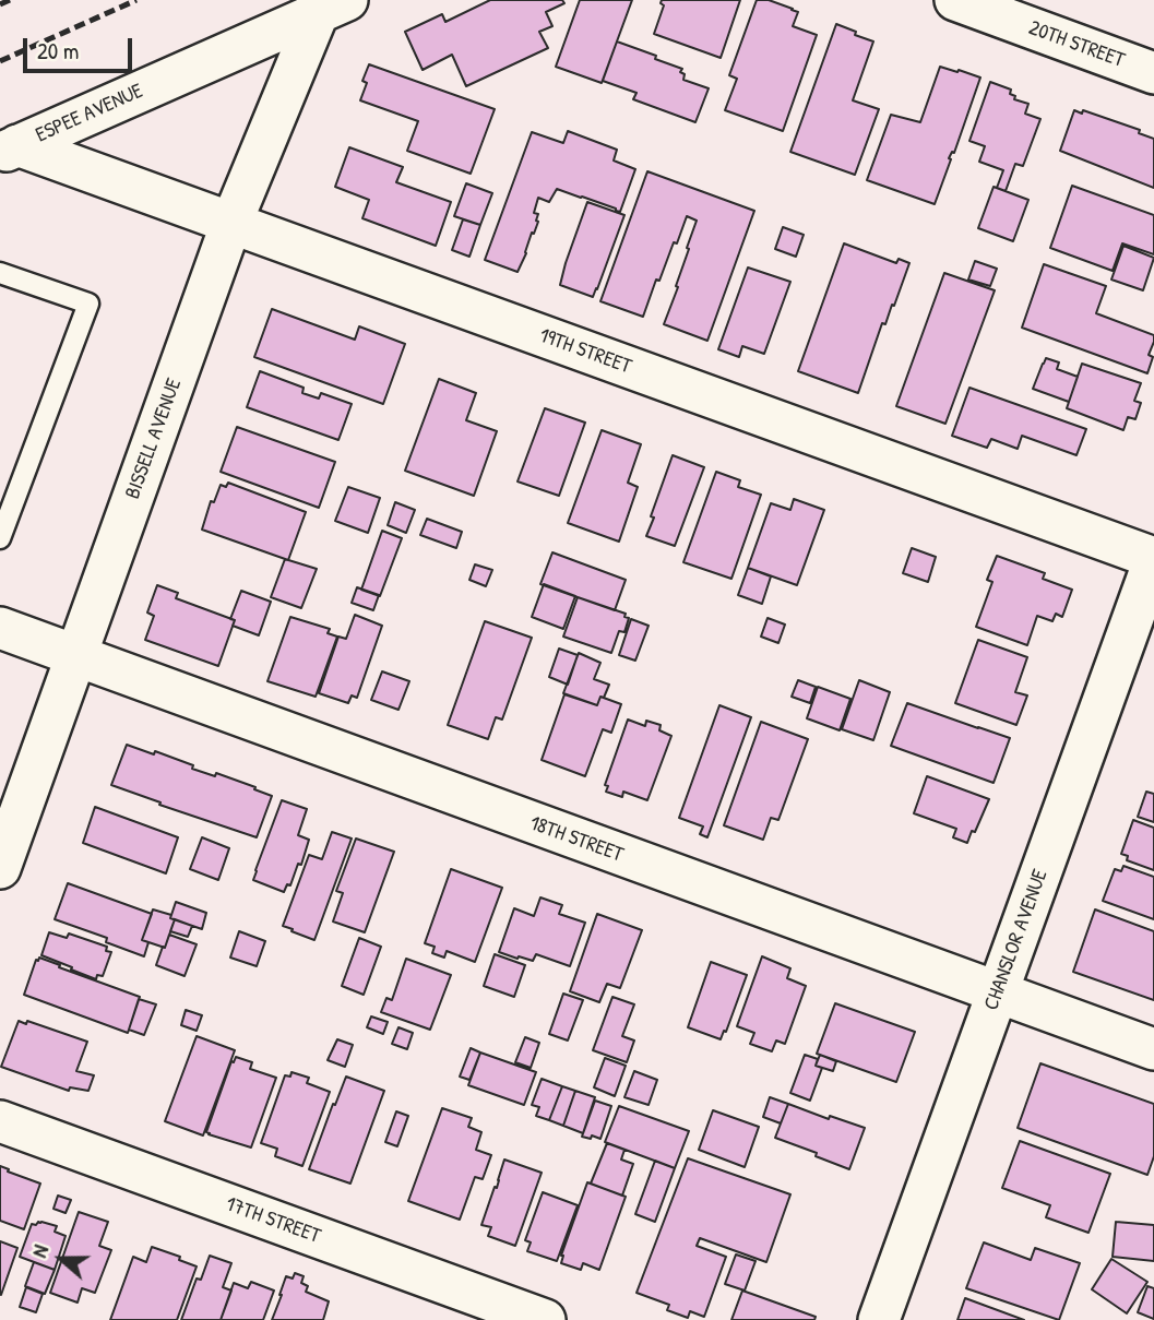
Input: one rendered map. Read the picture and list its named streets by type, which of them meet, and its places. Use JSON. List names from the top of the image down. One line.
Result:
{"streets":{"street":["20TH STREET","ESPEE AVENUE","19TH STREET","BISSELL AVENUE","18TH STREET","CHANSLOR AVENUE","17TH STREET"]},"crossings":[["ESPEE AVENUE","19TH STREET"],["ESPEE AVENUE","BISSELL AVENUE"],["19TH STREET","BISSELL AVENUE"],["19TH STREET","CHANSLOR AVENUE"],["BISSELL AVENUE","18TH STREET"],["18TH STREET","CHANSLOR AVENUE"]],"scale_bar":"20 m","north":"left"}
